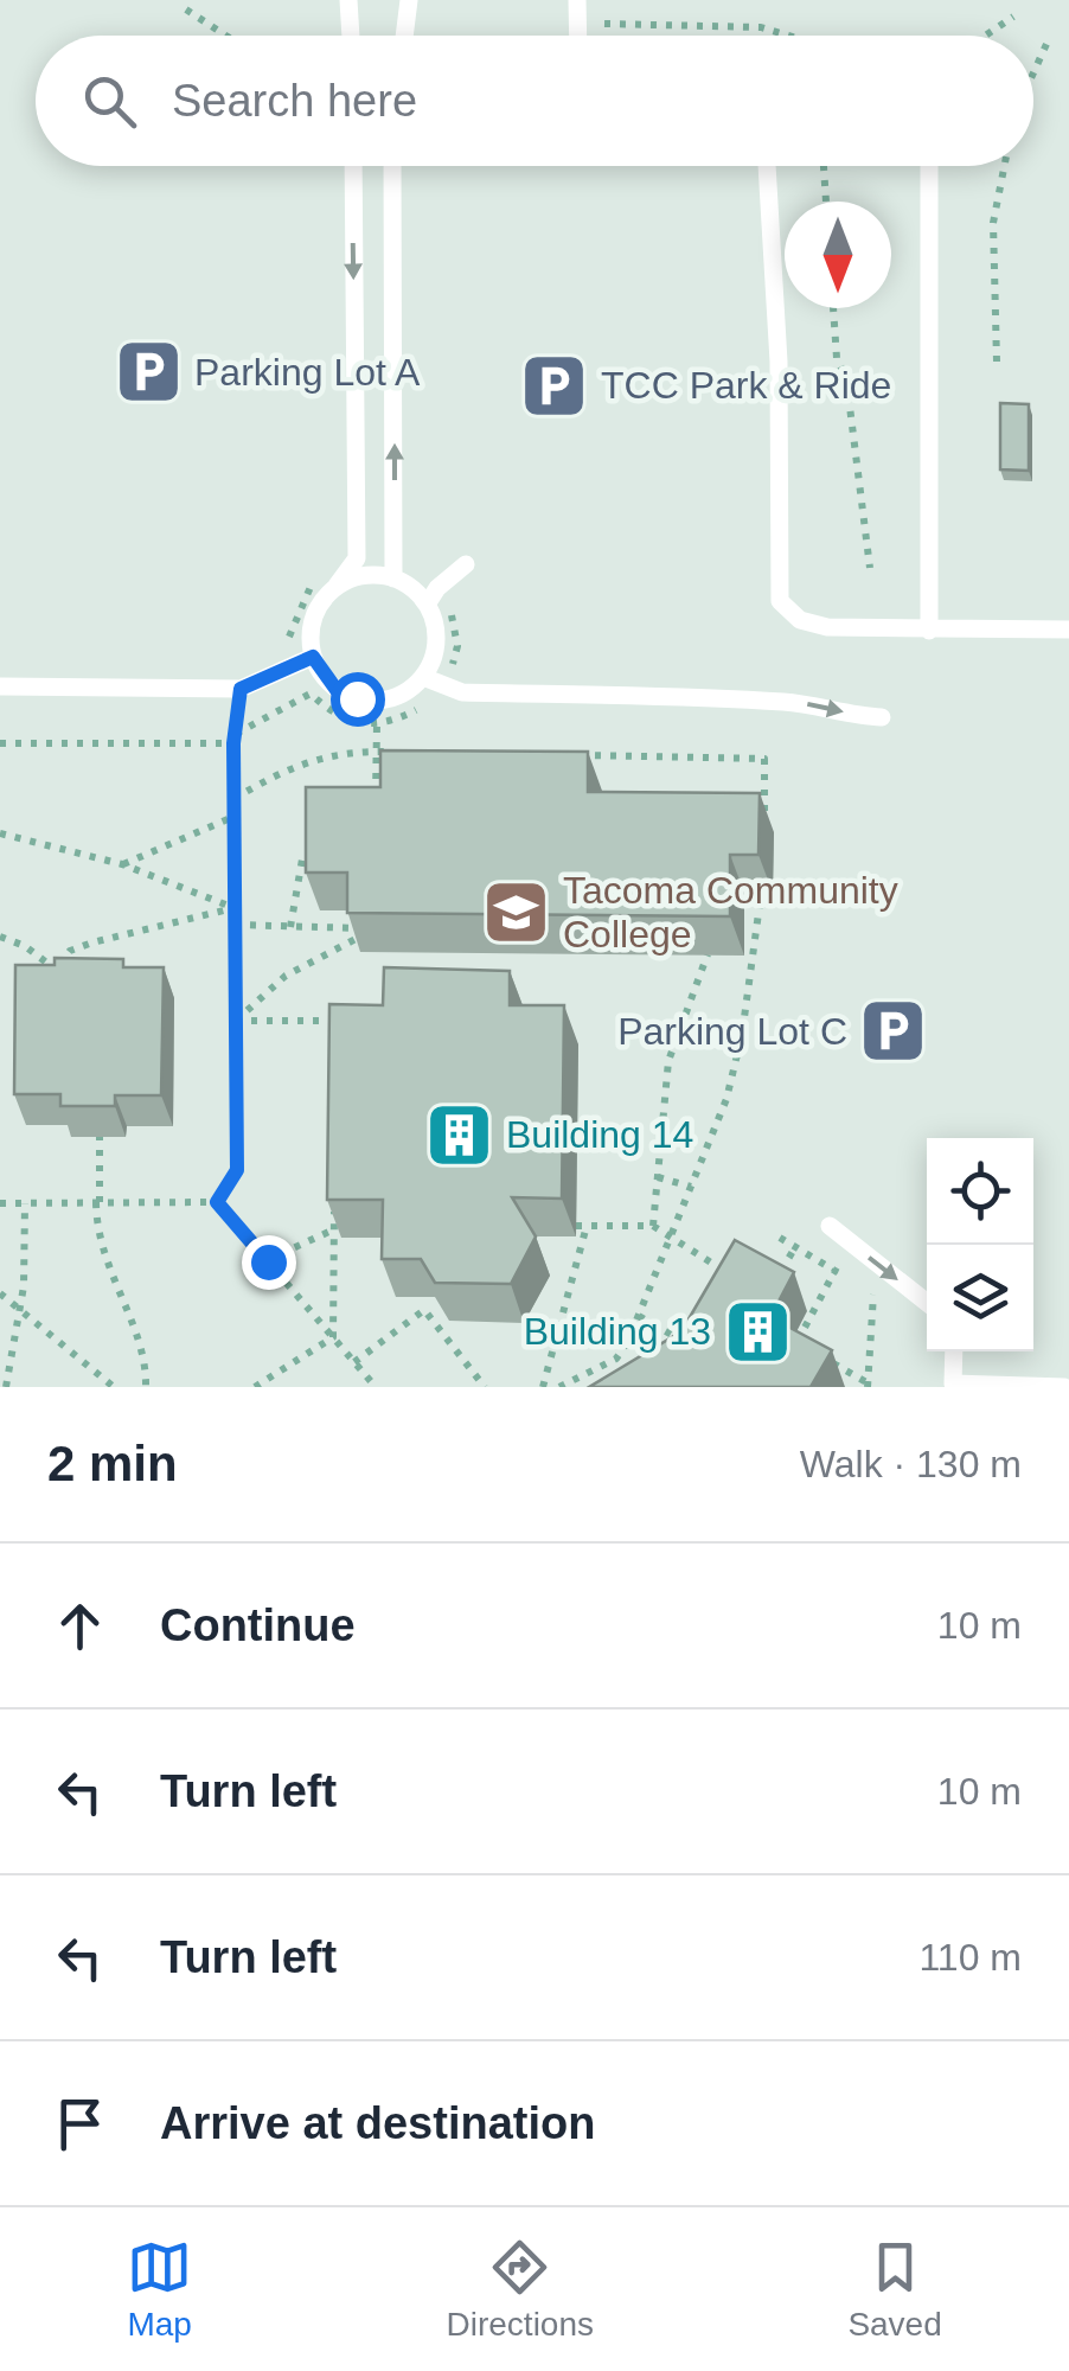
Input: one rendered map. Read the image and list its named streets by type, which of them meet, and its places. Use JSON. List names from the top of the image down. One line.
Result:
{"places":{"parking":["Parking Lot A","TCC Park & Ride","Parking Lot C"],"school or university":["Tacoma Community College"],"building":["Building 14","Building 13"]},"north":"bottom","page":{"search":"Search here","heading":["2 min","Walk · 130 m"],"list":[["Continue","10 m"],["Turn left","10 m"],["Turn left","110 m"],"Arrive at destination"],"nav":["Map","Directions","Saved"]}}
